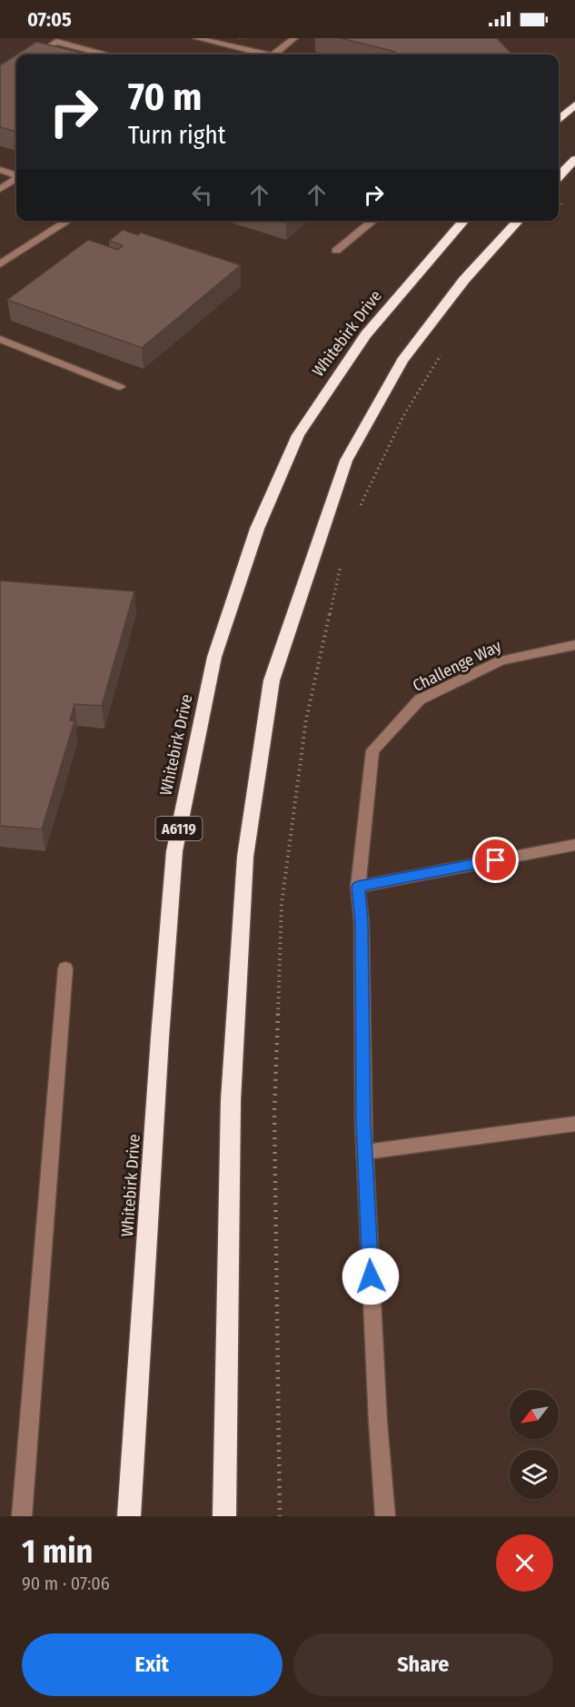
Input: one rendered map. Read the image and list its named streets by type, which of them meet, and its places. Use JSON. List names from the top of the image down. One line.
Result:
{"streets":{"highway":["Whitebirk Drive","A6119"],"street":["Challenge Way"]},"north":"bottom left","page":{"status":"07:05","turn":["70 m","Turn right"],"heading":["1 min","90 m · 07:06"],"buttons":["Exit","Share"]}}
